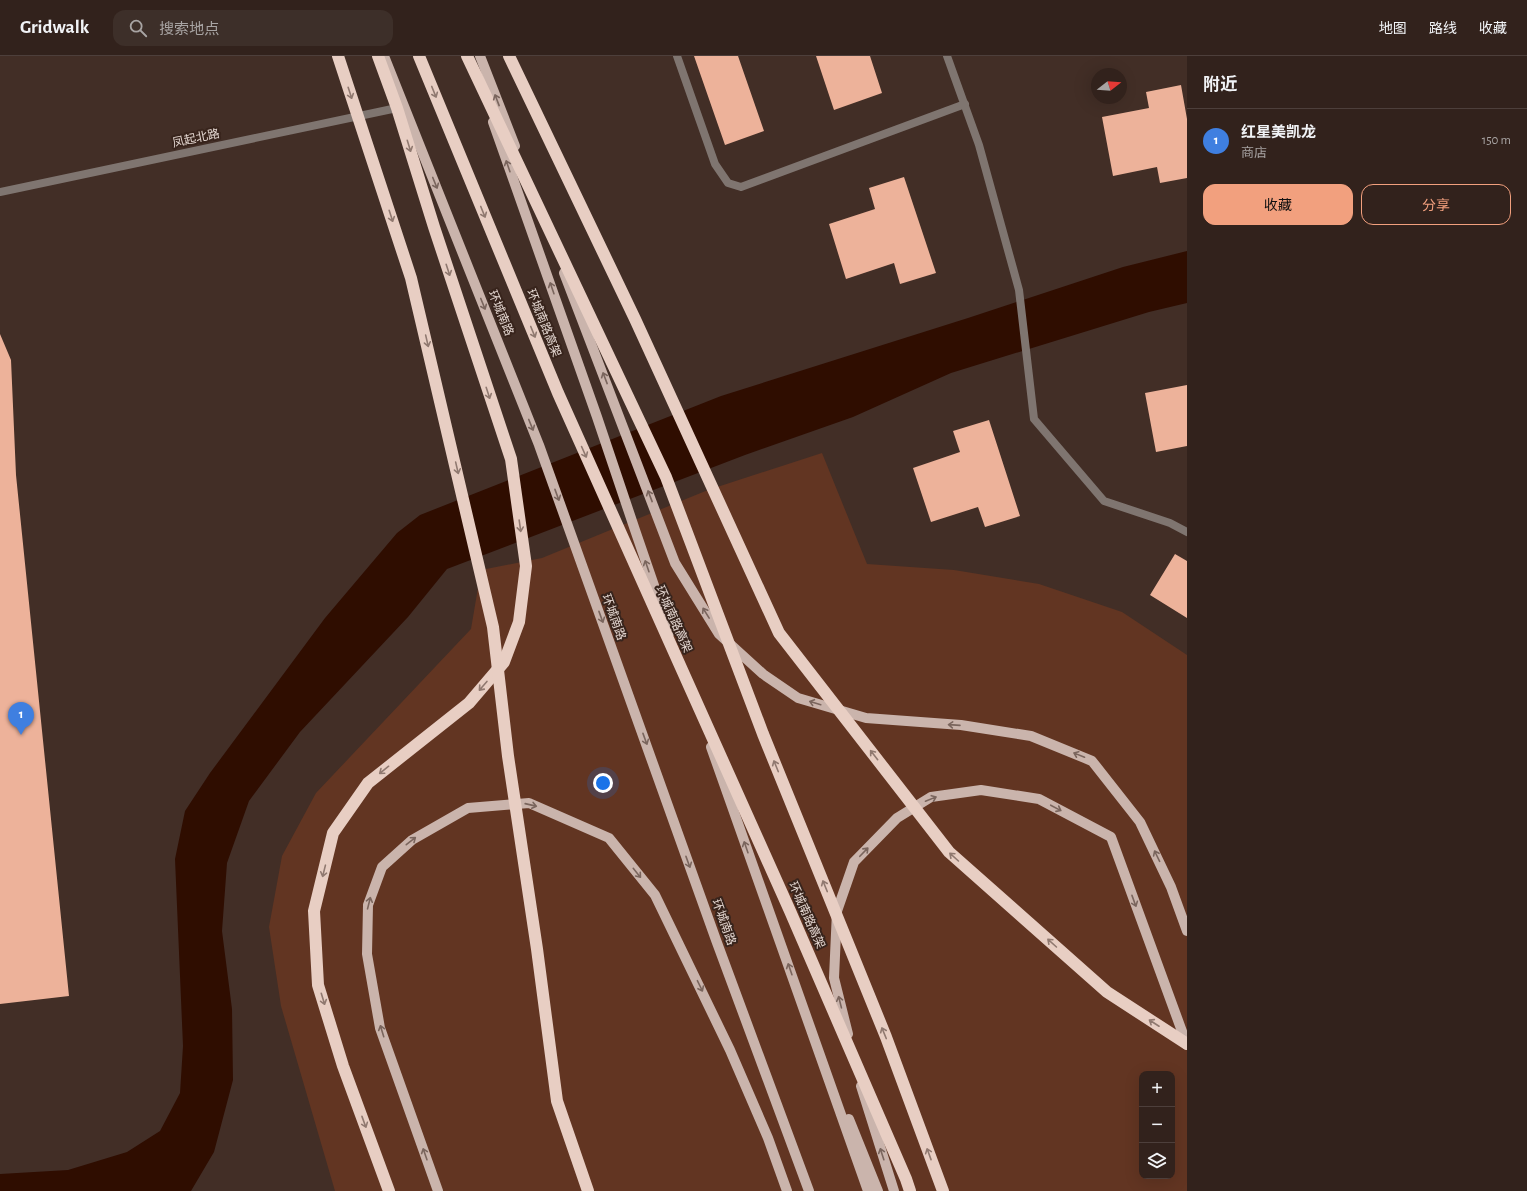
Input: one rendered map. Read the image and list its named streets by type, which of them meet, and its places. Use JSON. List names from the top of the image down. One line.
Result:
{"streets":{"highway":["环城南路高架"],"main road":["环城南路"],"street":["凤起北路"]},"north":"right","page":{"header":"Gridwalk","search":"搜索地点","nav":["地图","路线","收藏"],"heading":"附近","list":[{"mark":"1","name":"红星美凯龙","note":"商店","value":"150 m"}],"buttons":["收藏","分享"],"pins":"1","map_buttons":["+","−"]}}
